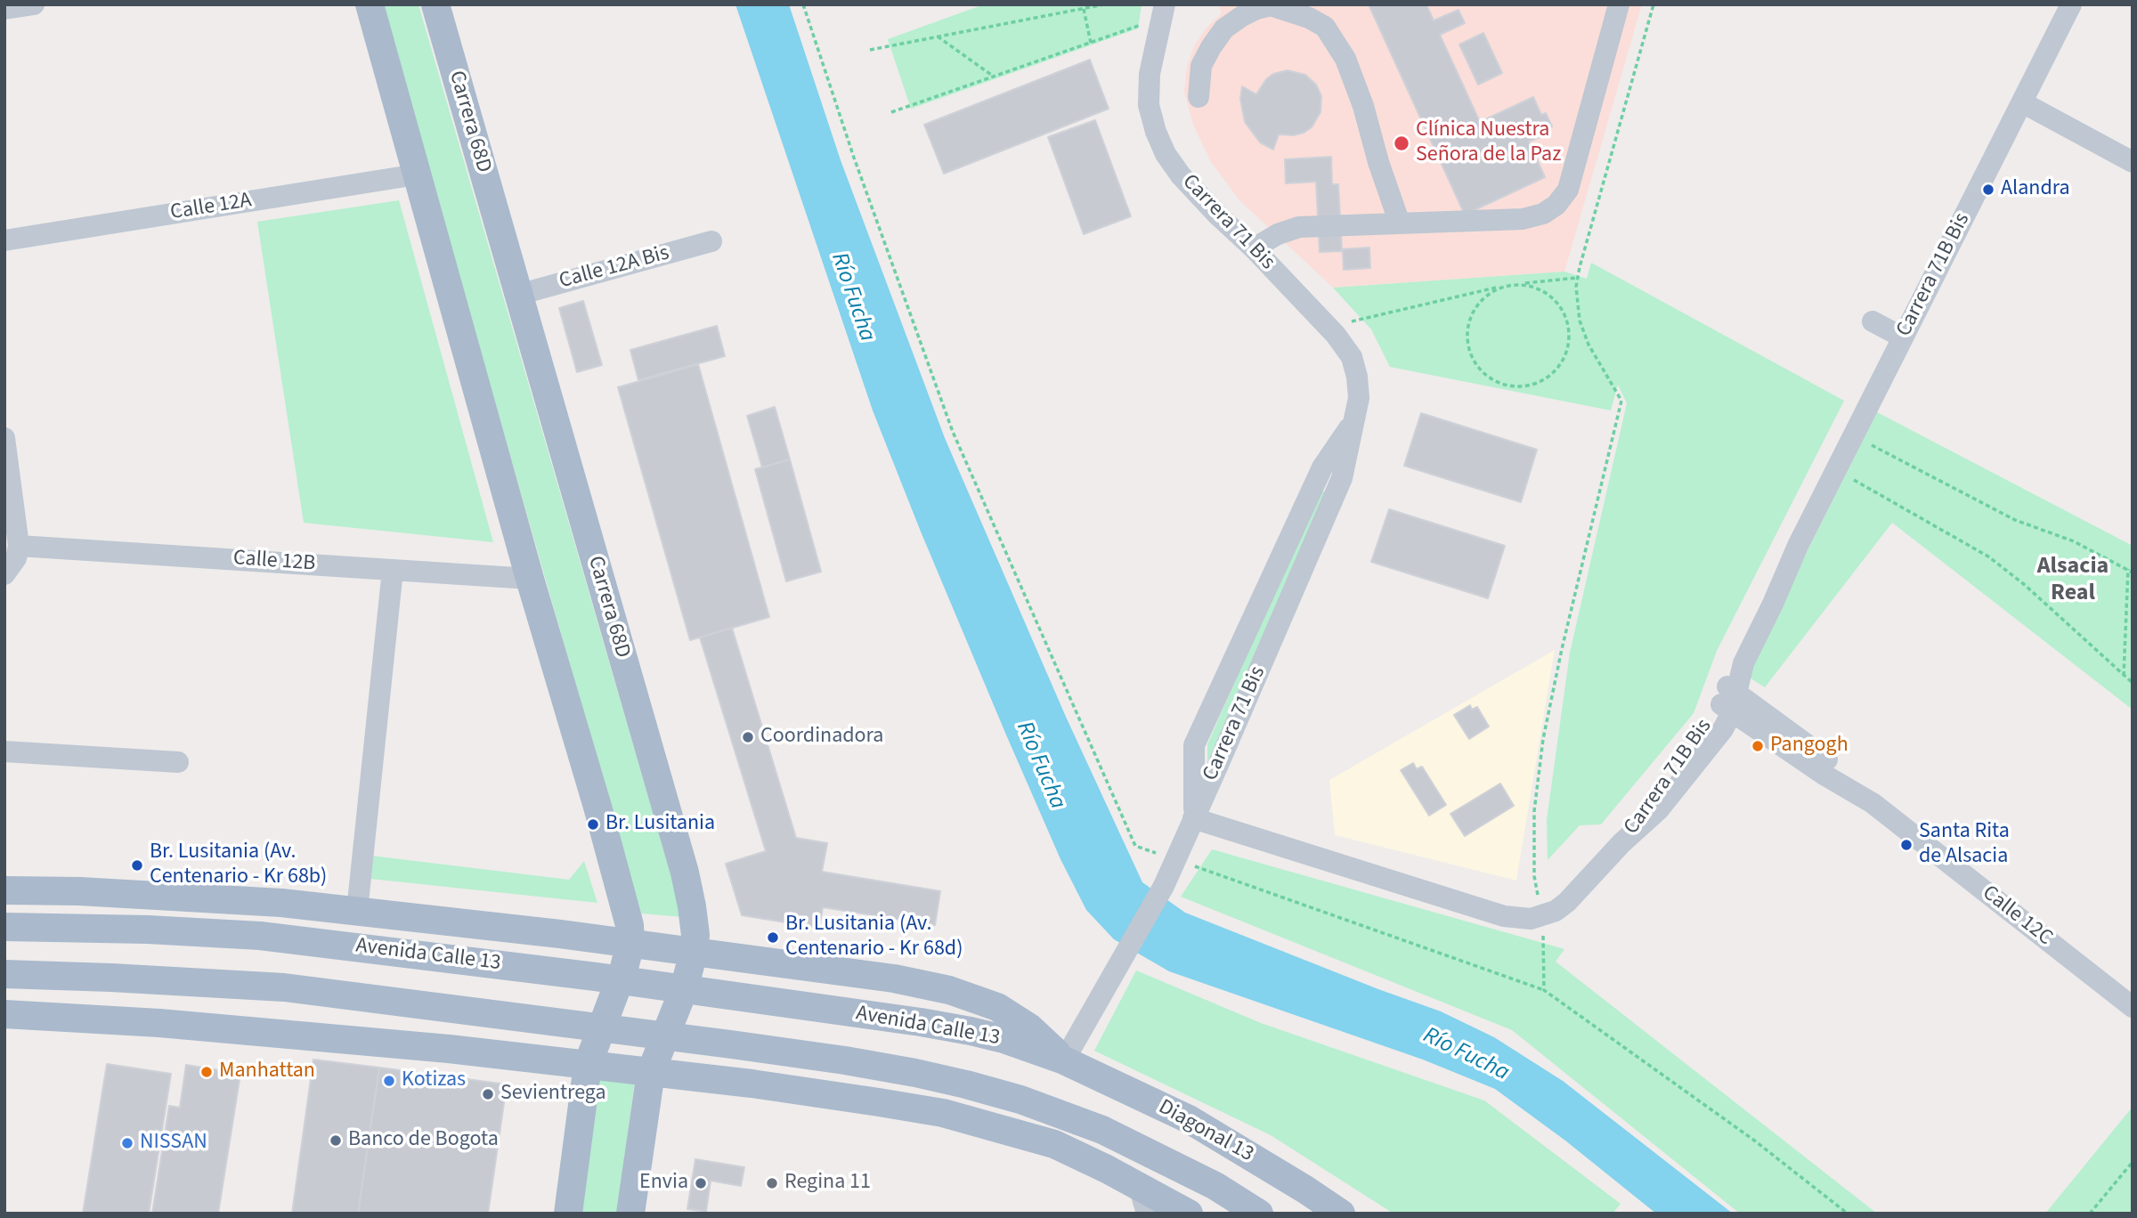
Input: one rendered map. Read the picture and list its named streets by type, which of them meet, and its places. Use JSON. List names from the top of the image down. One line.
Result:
{"streets":{"main road":["Carrera 68D","Avenida Calle 13","Diagonal 13"],"street":["Calle 12A","Carrera 71 Bis","Calle 12A Bis","Carrera 71B Bis","Calle 12B","Calle 12C"]},"crossings":[["Carrera 68D","Calle 12A Bis"],["Carrera 68D","Avenida Calle 13"],["Carrera 71 Bis","Avenida Calle 13"],["Carrera 71 Bis","Diagonal 13"],["Carrera 71B Bis","Calle 12C"],["Avenida Calle 13","Diagonal 13"]],"districts":["Alsacia Real"],"water":["Río Fucha"],"places":["Clínica Nuestra Señora de la Paz","Alandra","Coordinadora","Pangogh","Br. Lusitania","Santa Rita de Alsacia","Br. Lusitania (Av. Centenario - Kr 68b)","Br. Lusitania (Av. Centenario - Kr 68d)","Manhattan","Kotizas","Sevientrega","Banco de Bogota","NISSAN","Envia","Regina 11"]}
